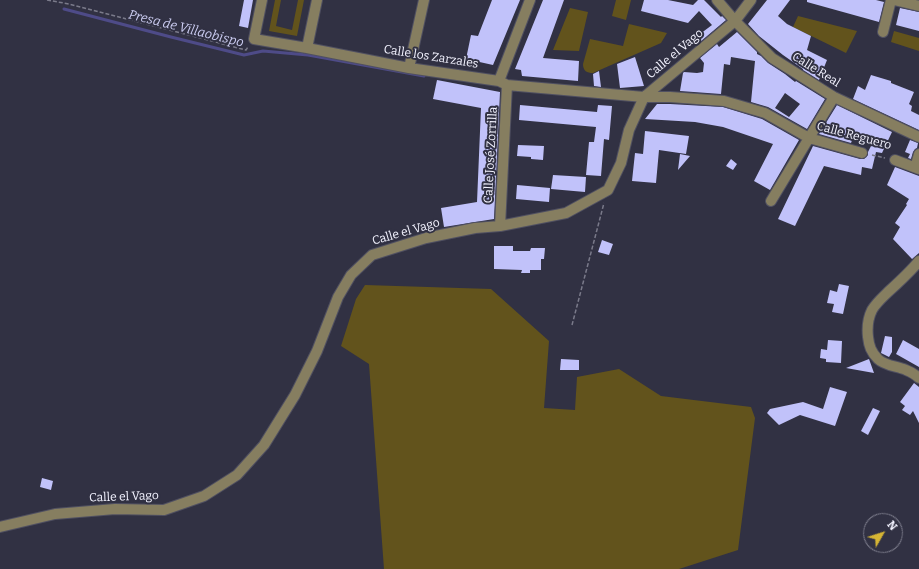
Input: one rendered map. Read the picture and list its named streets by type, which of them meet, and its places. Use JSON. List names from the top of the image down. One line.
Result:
{"streets":{"street":["Calle el Vago","Calle los Zarzales","Calle Real","Calle Reguero","Calle José Zorrilla"]},"crossings":[["Calle el Vago","Calle los Zarzales"],["Calle el Vago","Calle Real"],["Calle el Vago","Calle Reguero"],["Calle el Vago","Calle José Zorrilla"],["Calle los Zarzales","Calle Reguero"],["Calle los Zarzales","Calle José Zorrilla"]],"water":["Presa de Villaobispo"],"north":"top right"}
